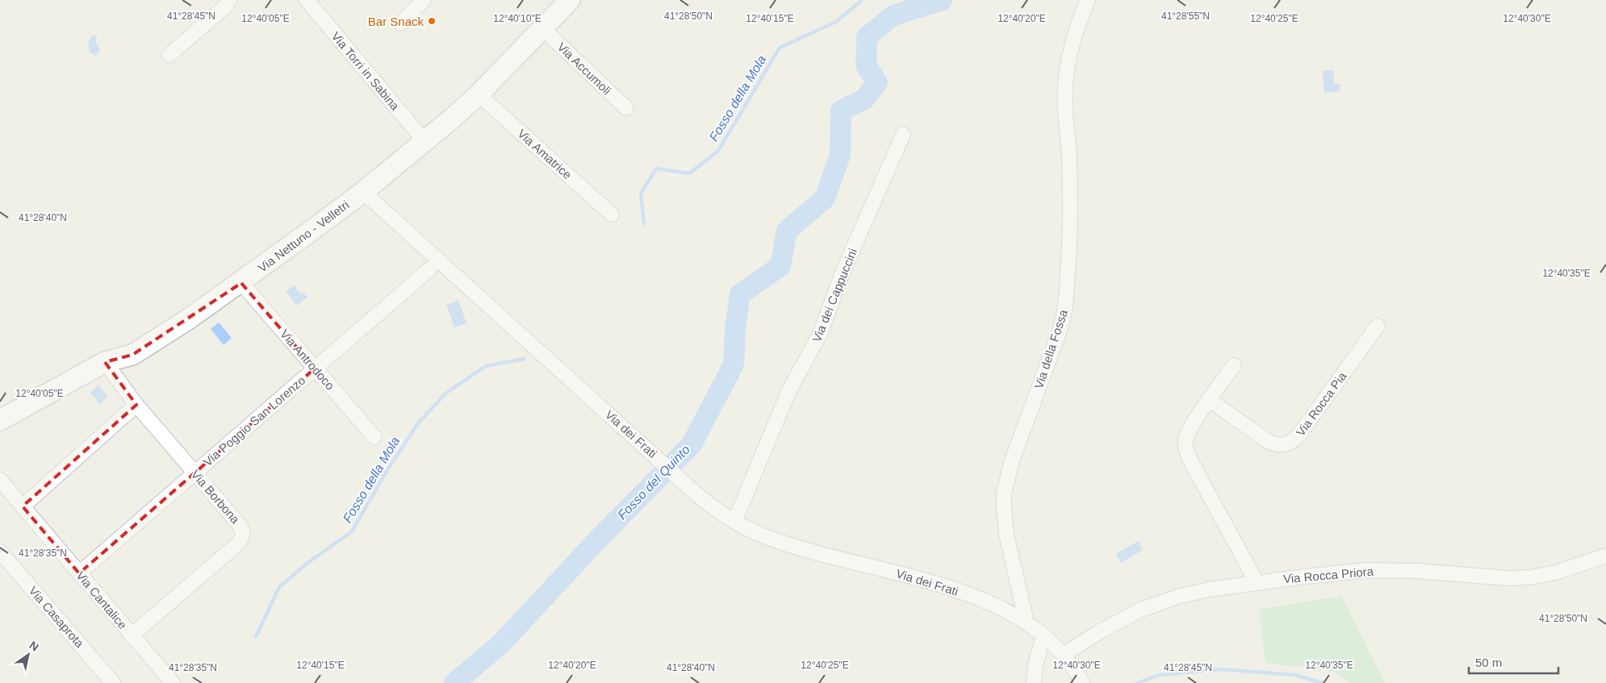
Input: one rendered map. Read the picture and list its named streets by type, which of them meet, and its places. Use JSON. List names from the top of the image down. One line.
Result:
{"streets":{"main road":["Via Nettuno - Velletri"],"street":["Via Accumoli","Via Torri in Sabina","Via Amatrice","Via dei Cappuccini","Via della Fossa","Via Antrodoco","Via Rocca Pia","Via Poggio San Lorenzo","Via dei Frati","Via Borbona","Via Rocca Priora","Via Cantalice","Via Casaprota"]},"crossings":[["Via Accumoli","Via Nettuno - Velletri"],["Via Torri in Sabina","Via Nettuno - Velletri"],["Via Amatrice","Via Nettuno - Velletri"],["Via Nettuno - Velletri","Via Antrodoco"],["Via Nettuno - Velletri","Via dei Frati"],["Via Nettuno - Velletri","Via Borbona"],["Via dei Cappuccini","Via dei Frati"],["Via della Fossa","Via dei Frati"],["Via Antrodoco","Via Poggio San Lorenzo"],["Via Poggio San Lorenzo","Via Borbona"],["Via Poggio San Lorenzo","Via Cantalice"],["Via dei Frati","Via Rocca Priora"],["Via Borbona","Via Cantalice"]],"water":["Fosso della Mola","Fosso del Quinto"],"places":["Bar Snack"],"scale_bar":"50 m","north":"top right","coordinates":["41°28'45\"N","41°28'50\"N","41°28'55\"N","12°40'05\"E","12°40'10\"E","12°40'15\"E","12°40'20\"E","12°40'25\"E","12°40'30\"E","41°28'40\"N","12°40'35\"E","41°28'35\"N"]}
